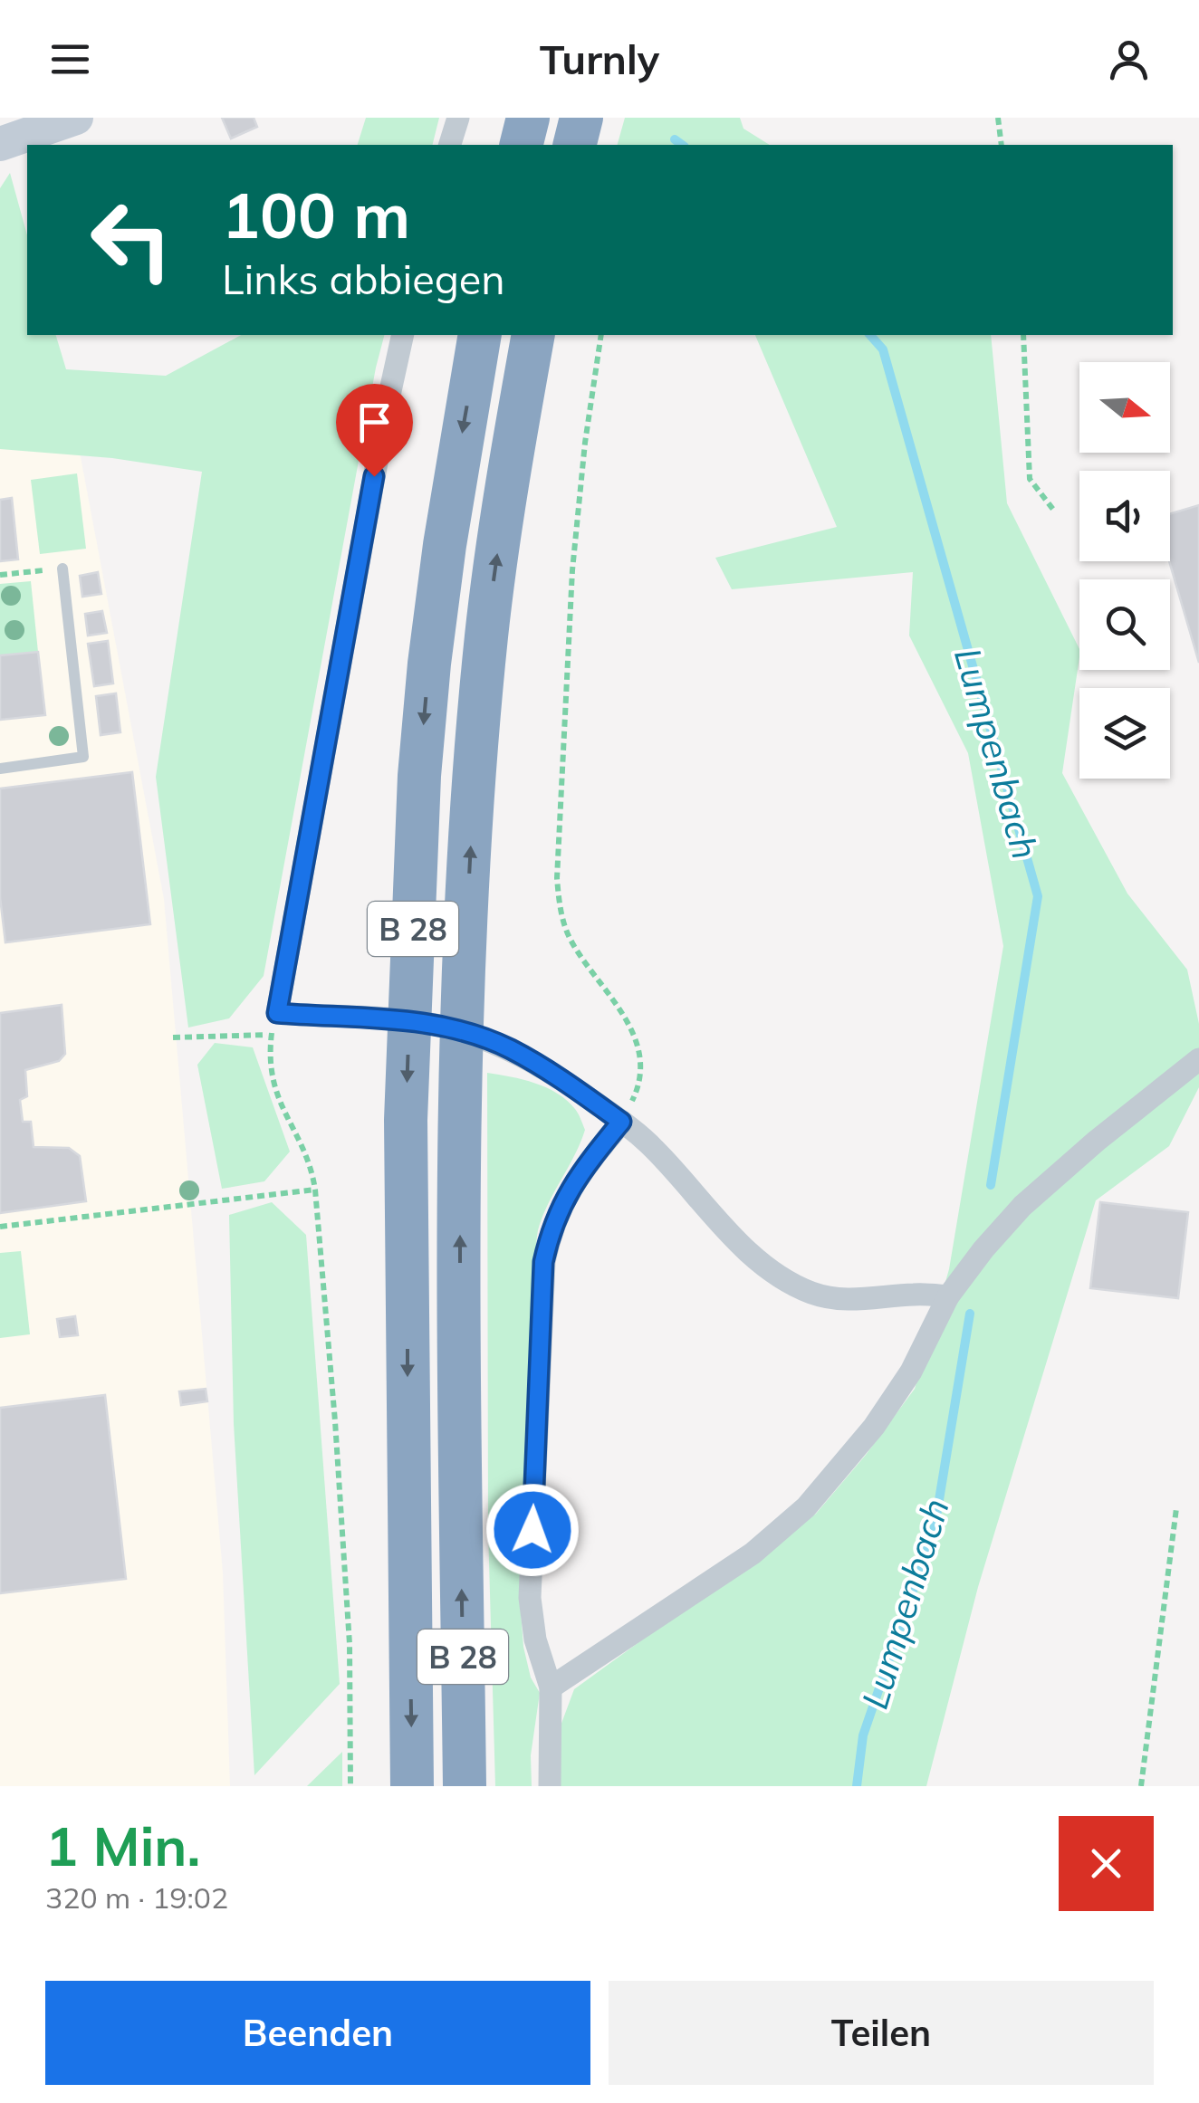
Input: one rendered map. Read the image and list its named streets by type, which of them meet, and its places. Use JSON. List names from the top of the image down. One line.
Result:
{"streets":{"highway":["B 28"]},"water":["Lumpenbach"],"north":"right","page":{"header":"Turnly","turn":["100 m","Links abbiegen"],"heading":["1 Min.","320 m · 19:02"],"buttons":["Beenden","Teilen"]}}
